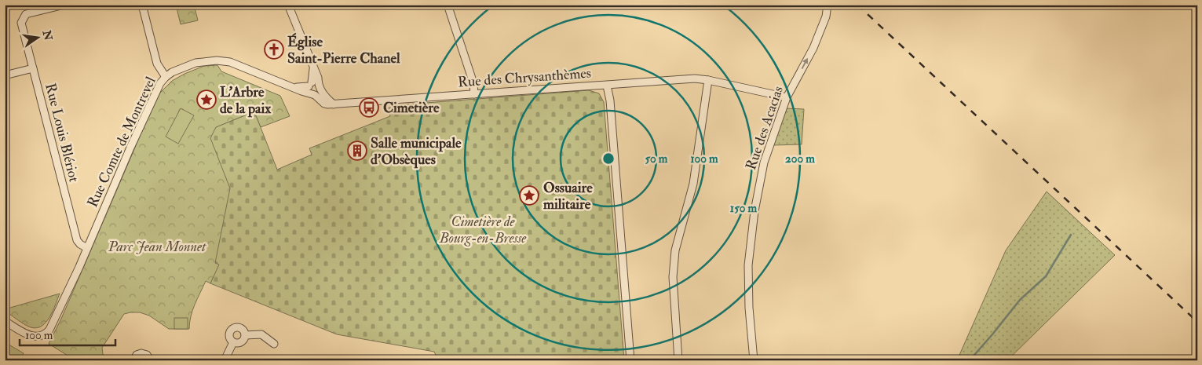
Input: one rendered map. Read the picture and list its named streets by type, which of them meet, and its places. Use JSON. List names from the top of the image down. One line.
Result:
{"streets":{"street":["Rue des Chrysanthèmes","Rue des Acacias","Rue Louis Blériot","Rue Comte de Montrevel"]},"crossings":[["Rue des Chrysanthèmes","Rue Comte de Montrevel"],["Rue Louis Blériot","Rue Comte de Montrevel"]],"parks":["Cimetière de Bourg-en-Bresse","Parc Jean Monnet"],"places":{"church":["Église Saint-Pierre Chanel"],"place":["L'Arbre de la paix","Ossuaire militaire"],"bus stop":["Cimetière"],"building":["Salle municipale d'Obsèques"]},"scale_bar":"100 m","north":"right","rings":["50 m","100 m","200 m","150 m"]}
